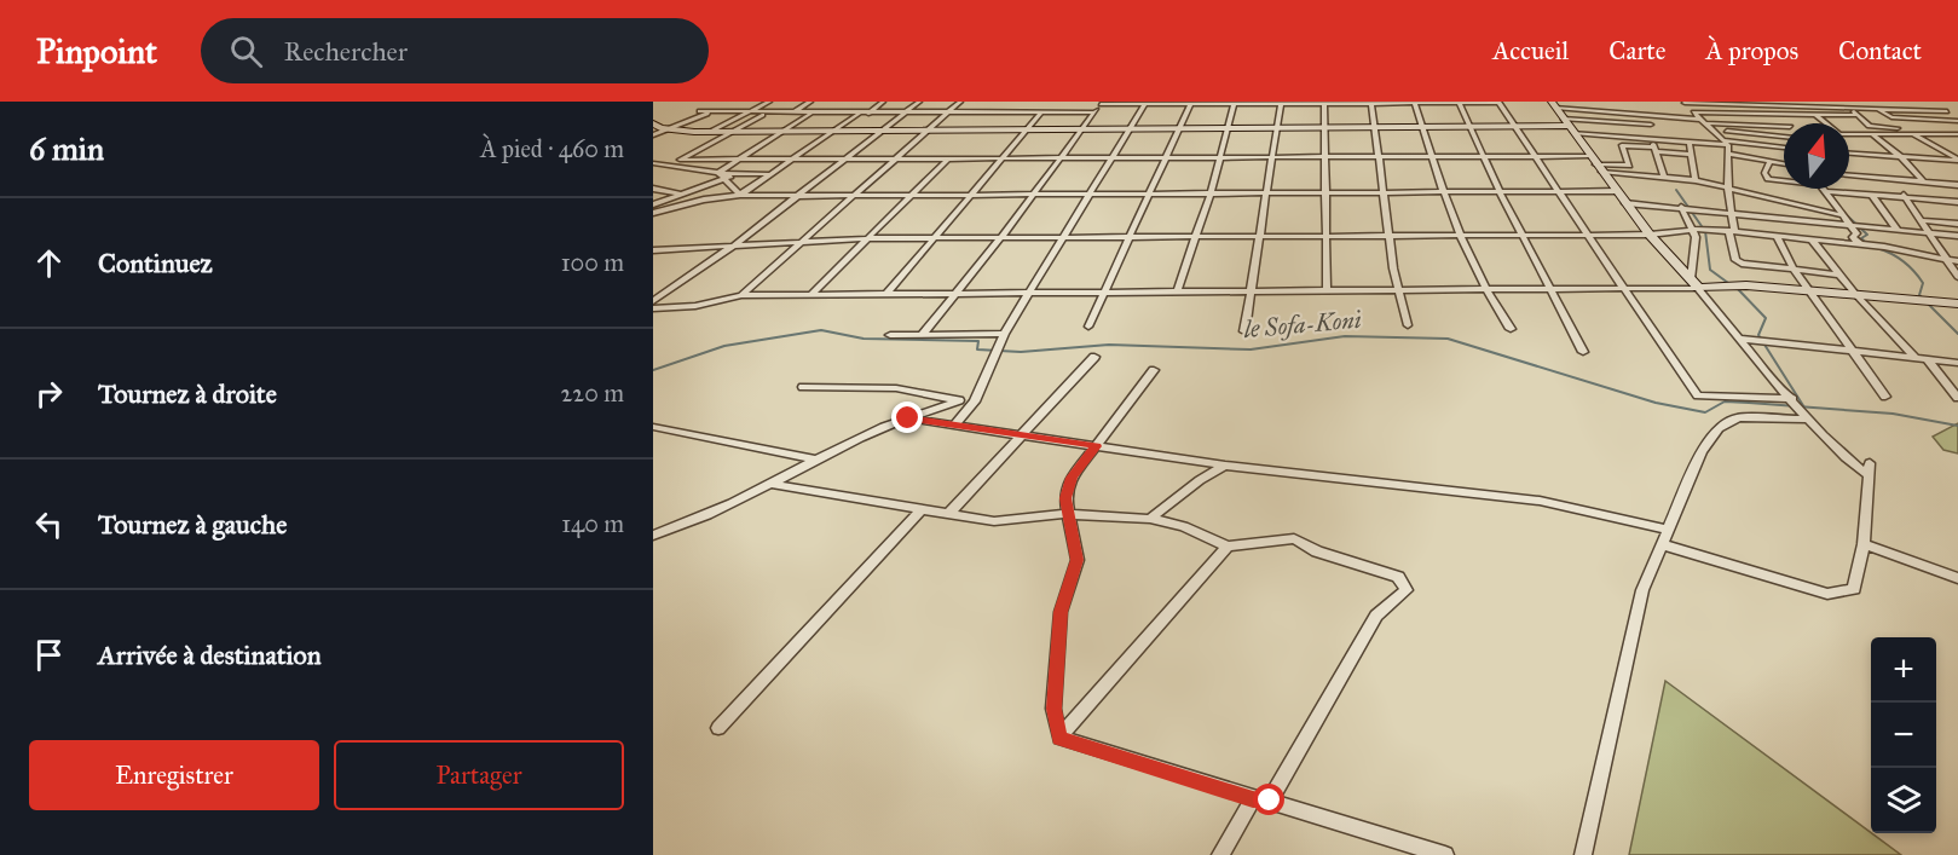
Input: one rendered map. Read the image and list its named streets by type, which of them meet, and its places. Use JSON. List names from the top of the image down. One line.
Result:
{"water":["le Sofa-Koni"],"north":"top","page":{"header":"Pinpoint","search":"Rechercher","nav":["Accueil","Carte","À propos","Contact"],"heading":["6 min","À pied · 460 m"],"list":[["Continuez","100 m"],["Tournez à droite","220 m"],["Tournez à gauche","140 m"],"Arrivée à destination"],"map_buttons":["+","−"],"buttons":["Enregistrer","Partager"]}}
